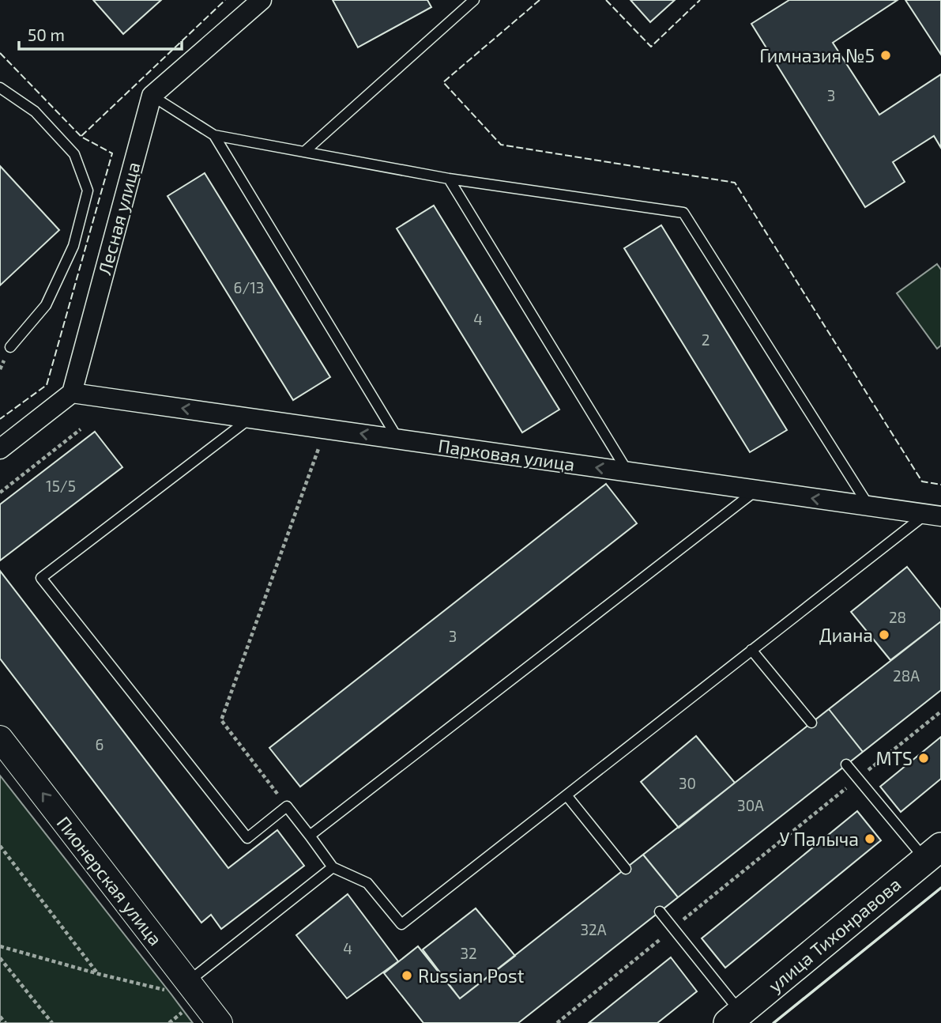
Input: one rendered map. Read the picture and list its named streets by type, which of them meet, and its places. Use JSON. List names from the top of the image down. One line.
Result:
{"streets":{"main road":["улица Тихонравова"],"street":["Лесная улица","Парковая улица","Пионерская улица"]},"crossings":[["Лесная улица","Парковая улица"]],"one_way":["Парковая улица","Пионерская улица"],"places":["Гимназия №5","Диана","MTS","У Палыча","Russian Post"],"house_numbers":["3","6/13","4","2","15/5","28","3","28А","6","30","30А","32А","4","32"],"scale_bar":"50 m"}
